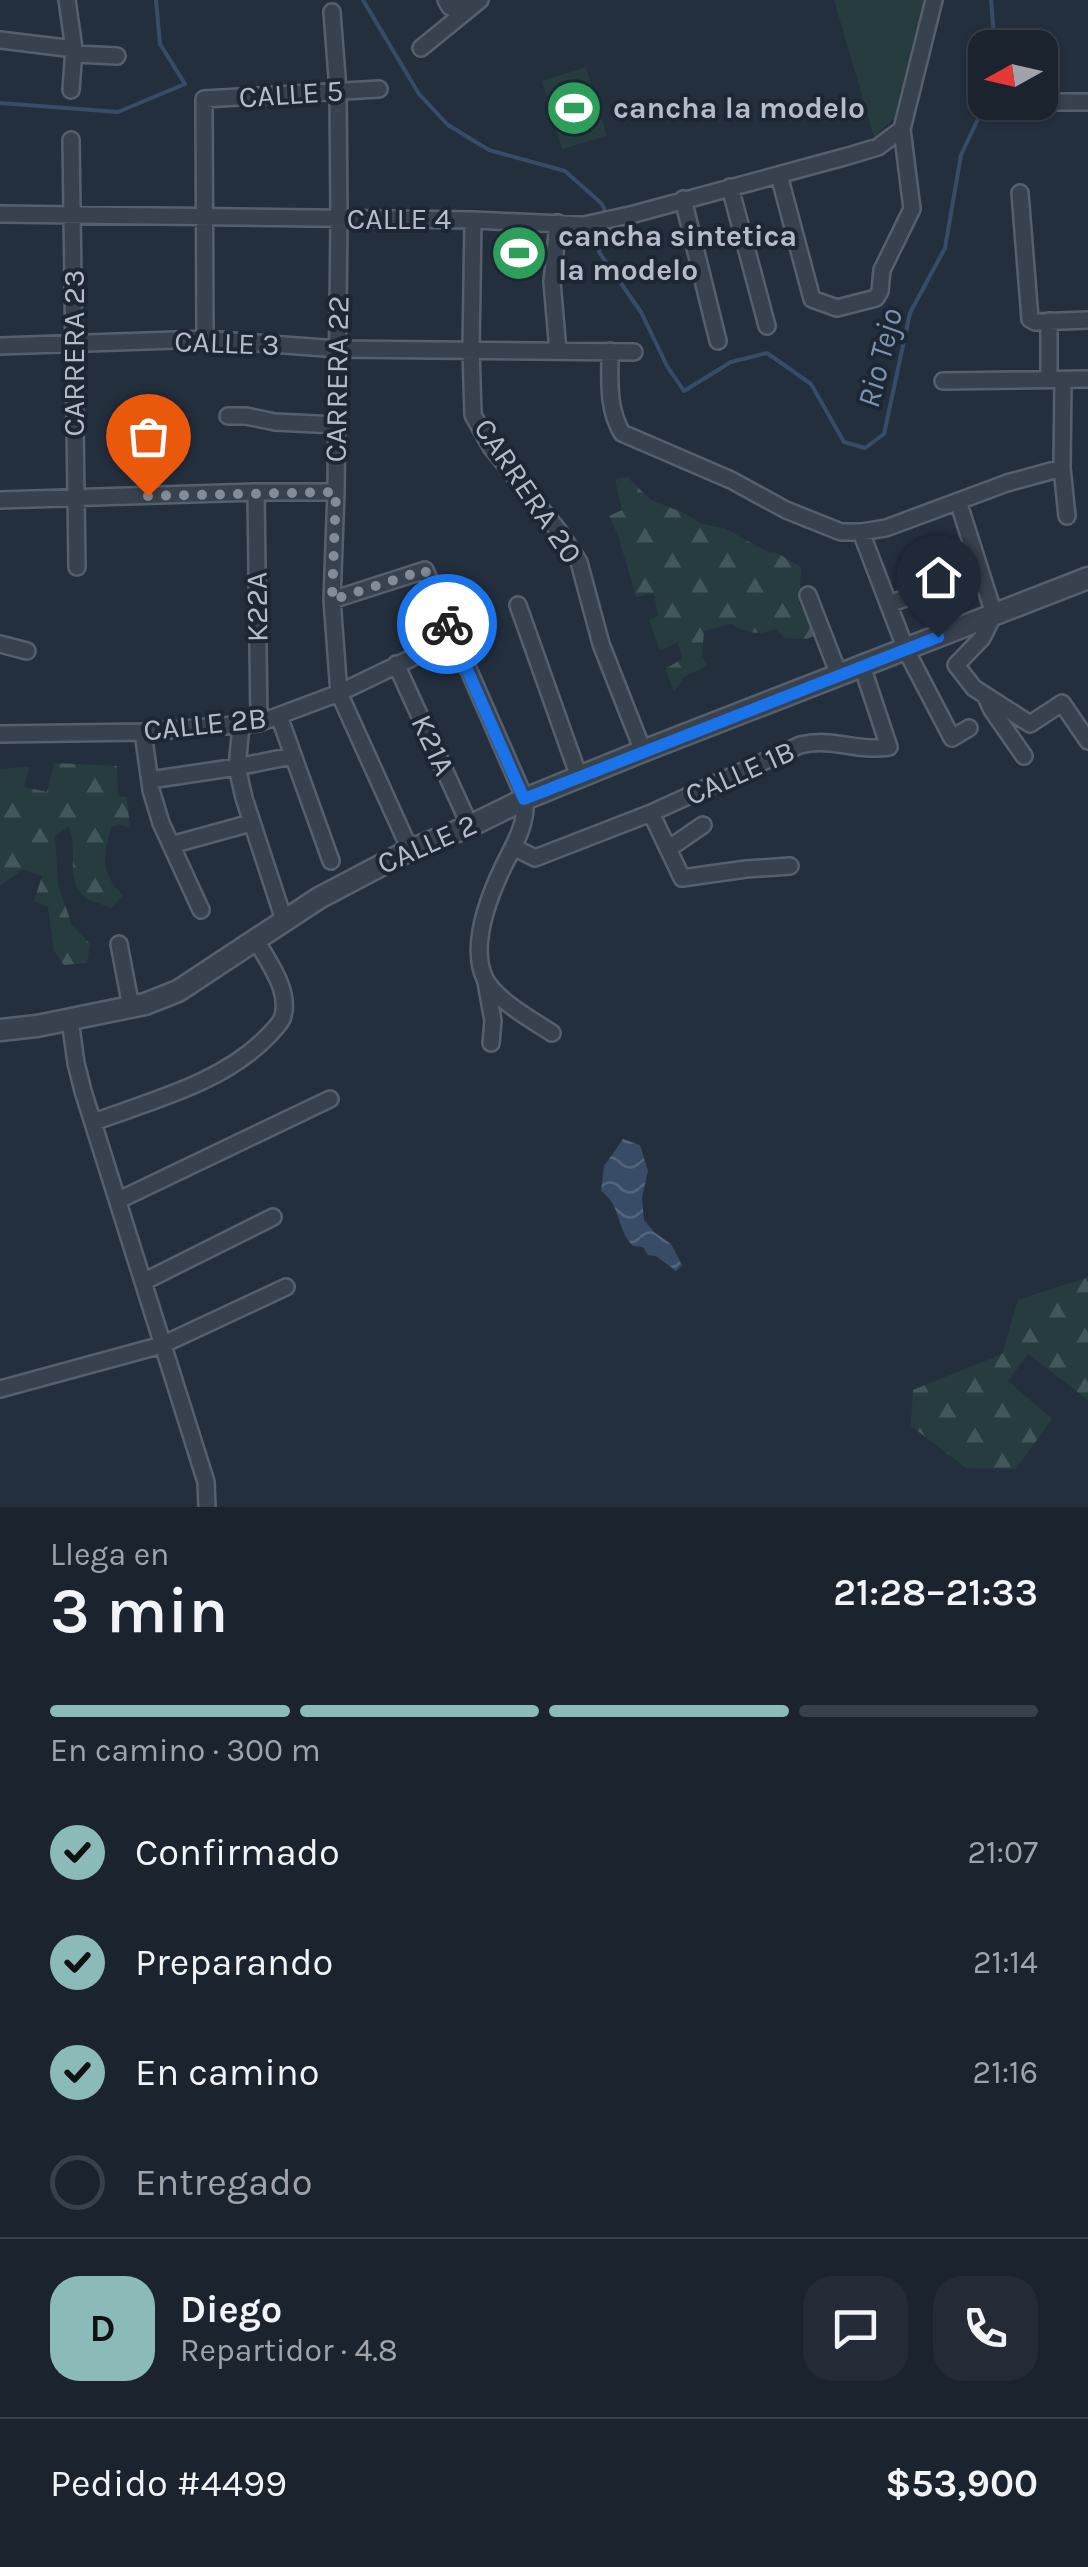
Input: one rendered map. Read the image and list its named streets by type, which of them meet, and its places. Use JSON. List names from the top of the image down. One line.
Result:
{"streets":{"street":["CALLE 5","CALLE 4","CALLE 3","CARRERA 23","CARRERA 22","CARRERA 20","K22A","CALLE 2B","K21A","CALLE 1B","CALLE 2"]},"crossings":[["CALLE 5","CALLE 4"],["CALLE 5","CARRERA 22"],["CALLE 4","CARRERA 23"],["CALLE 4","CARRERA 22"],["CALLE 4","CARRERA 20"],["CALLE 3","CARRERA 23"],["CALLE 3","CARRERA 22"],["CALLE 3","CARRERA 20"],["CARRERA 22","CALLE 2B"],["CARRERA 22","CALLE 2"],["CARRERA 20","CALLE 2"],["K22A","CALLE 2B"],["CALLE 2B","K21A"],["K21A","CALLE 2"],["CALLE 1B","CALLE 2"]],"water":["Rio Tejo"],"places":{"sports":["cancha la modelo","cancha sintetica la modelo"]},"north":"left","page":{"heading":["3 min","Llega en","21:28–21:33"],"panel":["Diego","Repartidor · 4.8","Pedido #4499","$53,900"],"bar":"En camino · 300 m","list":[["Confirmado","21:07"],["Preparando","21:14"],["En camino","21:16"],"Entregado"],"round":"D"}}
